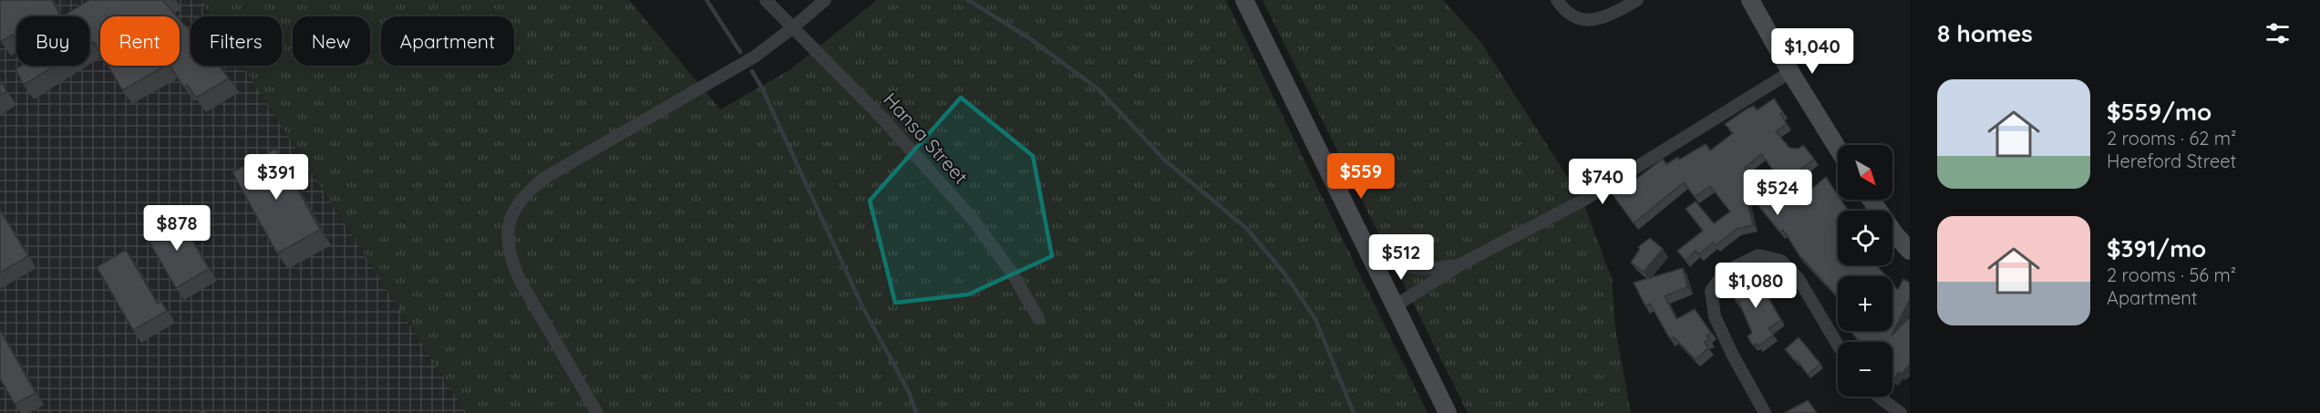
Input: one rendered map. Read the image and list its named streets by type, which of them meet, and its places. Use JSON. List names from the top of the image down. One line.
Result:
{"streets":{"street":["Hansa Street"]},"north":"bottom right","page":{"heading":"8 homes","chip":["Buy","Rent","Filters","New","Apartment"],"price":["$1,040","$559","$391","$740","$524","$878","$512","$1,080"],"list":[{"name":"$559/mo","note":"2 rooms · 62 m² · Hereford Street"},{"name":"$391/mo","note":"2 rooms · 56 m² · Apartment"}],"map_buttons":["+","−"]}}
